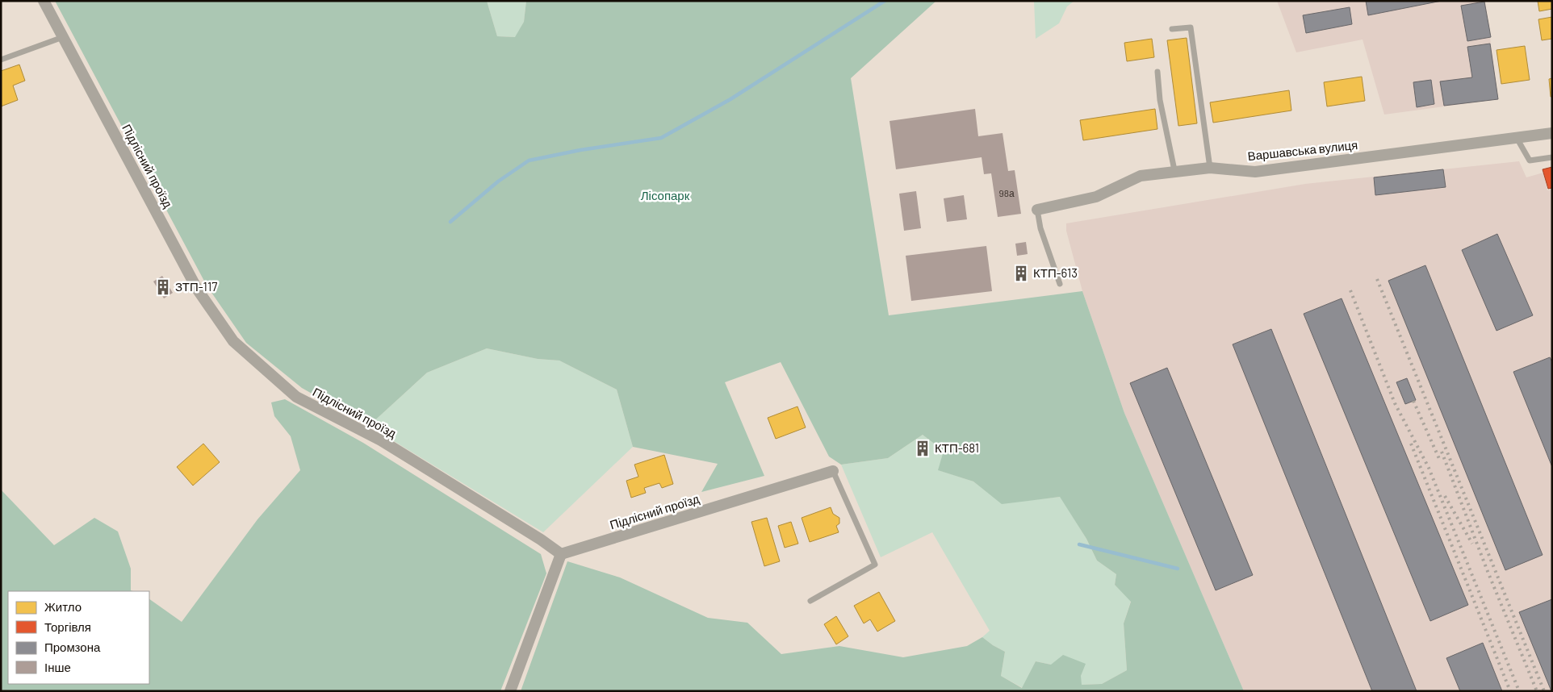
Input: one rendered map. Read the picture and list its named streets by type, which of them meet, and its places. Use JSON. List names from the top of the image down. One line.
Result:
{"streets":{"street":["Варшавська вулиця","Підлісний проїзд"]},"parks":["Лісопарк"],"places":{"building":["КТП-613","ЗТП-117","КТП-681"]},"house_numbers":["98а"],"legend":["Житло","Торгівля","Промзона","Інше"]}
